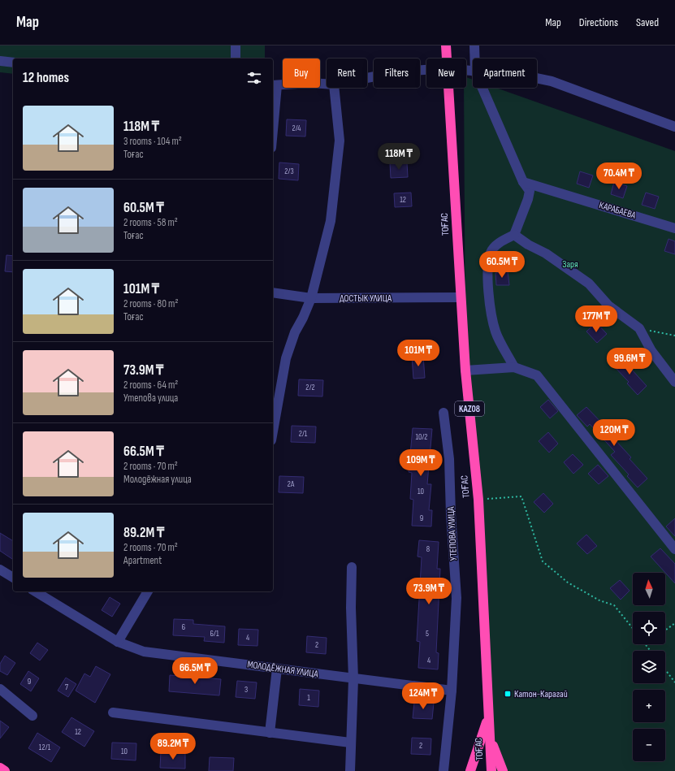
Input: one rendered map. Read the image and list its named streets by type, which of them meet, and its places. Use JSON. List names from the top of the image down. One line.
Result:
{"streets":{"highway":["ТОҒАС","KAZ08"],"street":["КАРАБАЕВА","ДОСТЫК УЛИЦА","УТЕПОВА УЛИЦА","МОЛОДЁЖНАЯ УЛИЦА"]},"crossings":[["ТОҒАС","ДОСТЫК УЛИЦА"],["УТЕПОВА УЛИЦА","МОЛОДЁЖНАЯ УЛИЦА"]],"parks":["Заря"],"places":{"transit":["Катон-Карагай"]},"house_numbers":["2/4","2/3","12","2/2","2/1","10/2","2А","10","9","8","6","6/1","5","4","2","4","9","7","3","1","12","2","12/1","10"],"north":"top","page":{"header":"Map","nav":["Map","Directions","Saved"],"chip":["Buy","Rent","Filters","New","Apartment"],"heading":"12 homes","list":[{"name":"118M ₸","note":"3 rooms · 104 m² · Тоғас"},{"name":"60.5M ₸","note":"2 rooms · 58 m² · Тоғас"},{"name":"101M ₸","note":"2 rooms · 80 m² · Тоғас"},{"name":"73.9M ₸","note":"2 rooms · 64 m² · Утепова улица"},{"name":"66.5M ₸","note":"2 rooms · 70 m² · Молодёжная улица"},{"name":"89.2M ₸","note":"2 rooms · 70 m² · Apartment"}],"price":["118M ₸","70.4M ₸","60.5M ₸","177M ₸","101M ₸","99.6M ₸","120M ₸","109M ₸","73.9M ₸","66.5M ₸","124M ₸","89.2M ₸"],"map_buttons":["+","−"]}}
